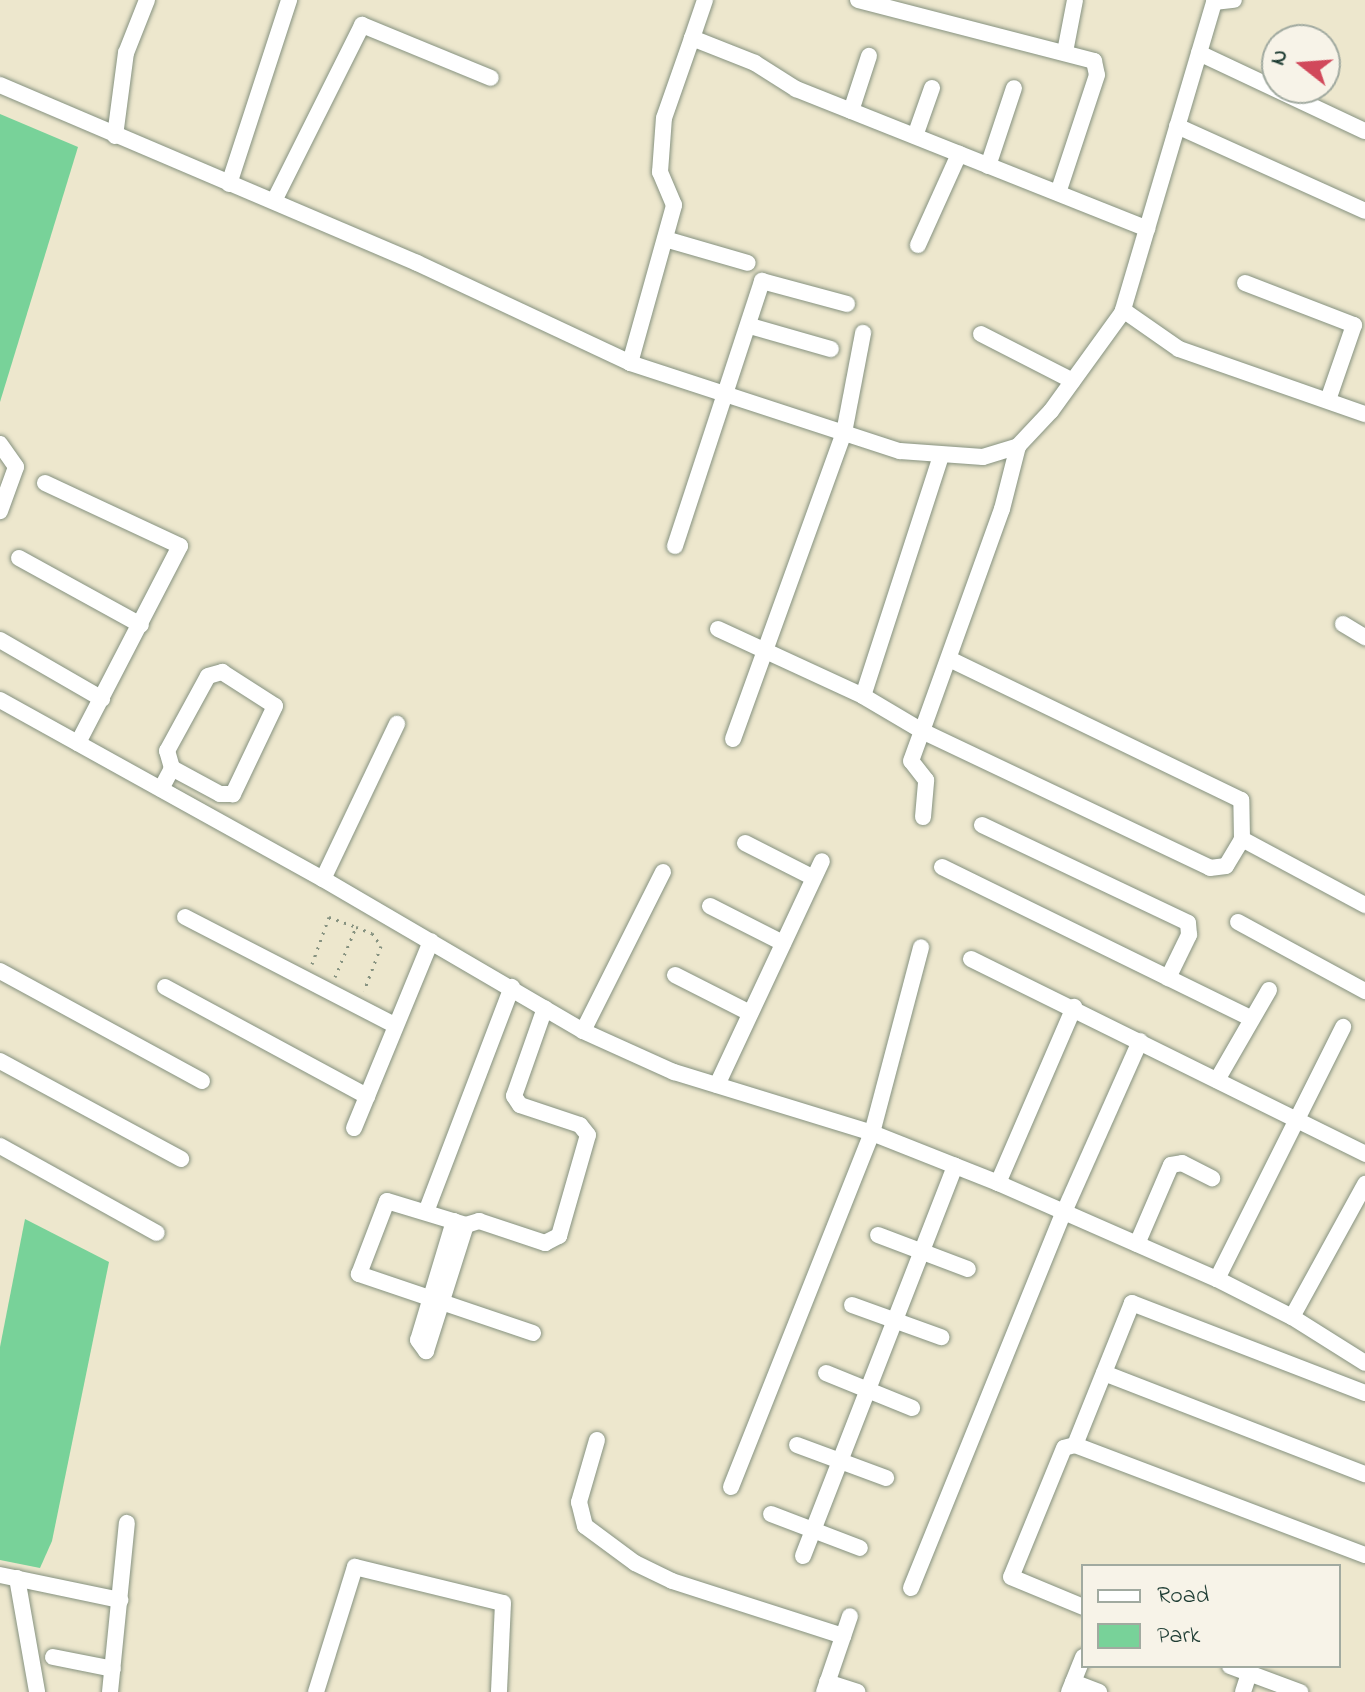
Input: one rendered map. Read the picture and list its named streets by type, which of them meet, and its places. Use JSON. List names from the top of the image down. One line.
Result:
{"legend":["Road","Park"],"north":"left"}
